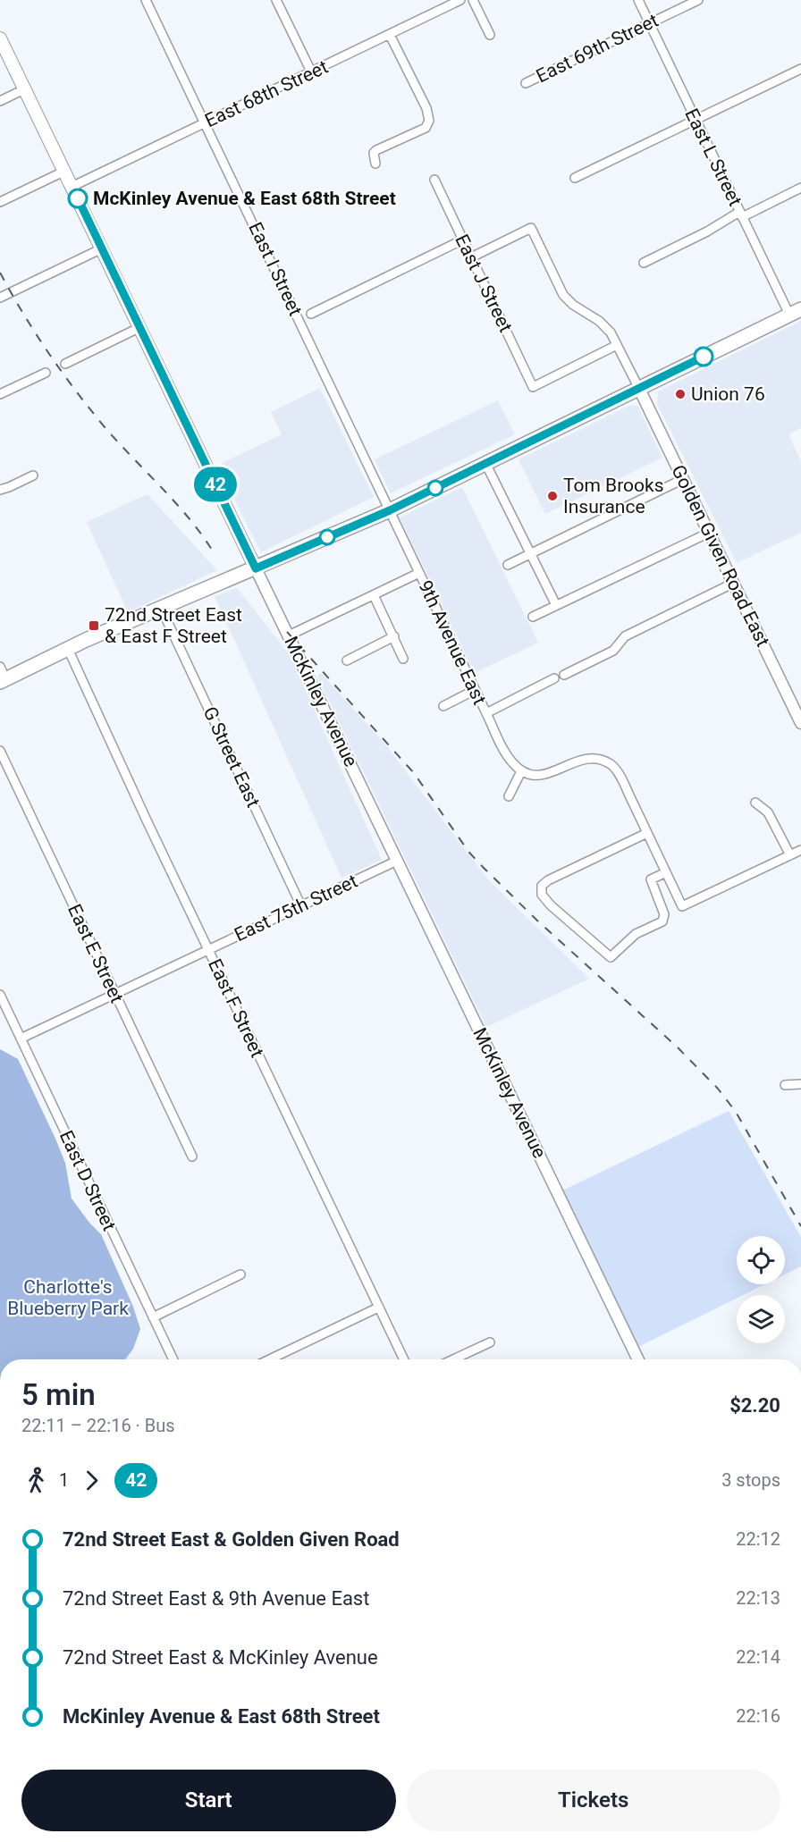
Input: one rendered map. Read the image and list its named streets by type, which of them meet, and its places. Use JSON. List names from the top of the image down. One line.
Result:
{"streets":{"main road":["McKinley Avenue"],"street":["East 69th Street","East 68th Street","East L Street","East I Street","East J Street","Golden Given Road East","9th Avenue East","G Street East","East 75th Street","East E Street","East F Street","East D Street"]},"crossings":[["East 69th Street","East L Street"],["East 68th Street","East I Street"],["East 68th Street","McKinley Avenue"],["East I Street","9th Avenue East"],["McKinley Avenue","East 75th Street"],["G Street East","East 75th Street"],["East 75th Street","East E Street"],["East 75th Street","East F Street"],["East 75th Street","East D Street"]],"parks":["Charlotte's Blueberry Park"],"places":{"other":["McKinley Avenue & East 68th Street","Union 76","Tom Brooks Insurance"],"transit":["72nd Street East & East F Street"]},"lines":["bus line 42"],"page":{"on_map":"42","heading":["5 min","22:11 – 22:16 · Bus","$2.20"],"legs":["1","42","3 stops"],"list":[{"name":"72nd Street East & Golden Given Road","value":"22:12"},{"name":"72nd Street East & 9th Avenue East","value":"22:13"},{"name":"72nd Street East & McKinley Avenue","value":"22:14"},{"name":"McKinley Avenue & East 68th Street","value":"22:16"}],"buttons":["Start","Tickets"]}}
